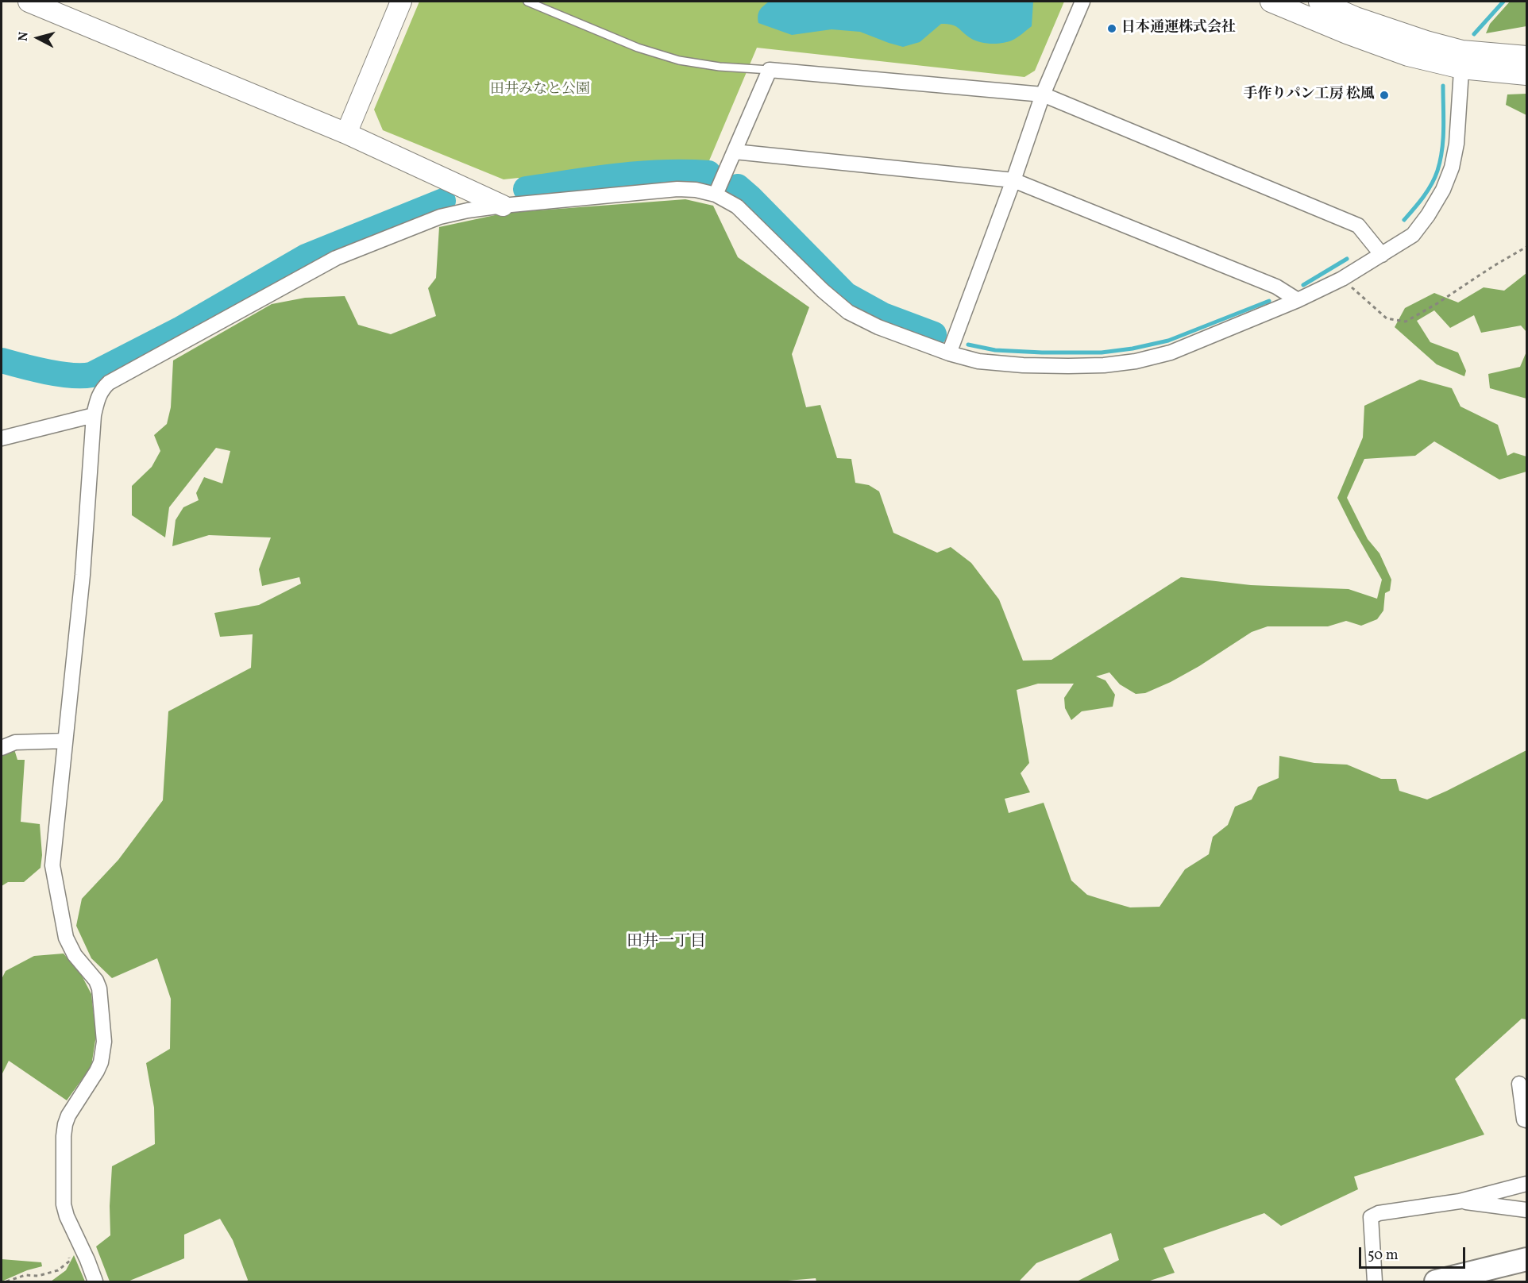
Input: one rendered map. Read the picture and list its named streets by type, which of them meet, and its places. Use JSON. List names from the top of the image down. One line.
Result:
{"districts":["田井一丁目"],"parks":["田井みなと公園"],"places":["日本通運株式会社","手作りパン工房 松風"],"scale_bar":"50 m","north":"left"}
